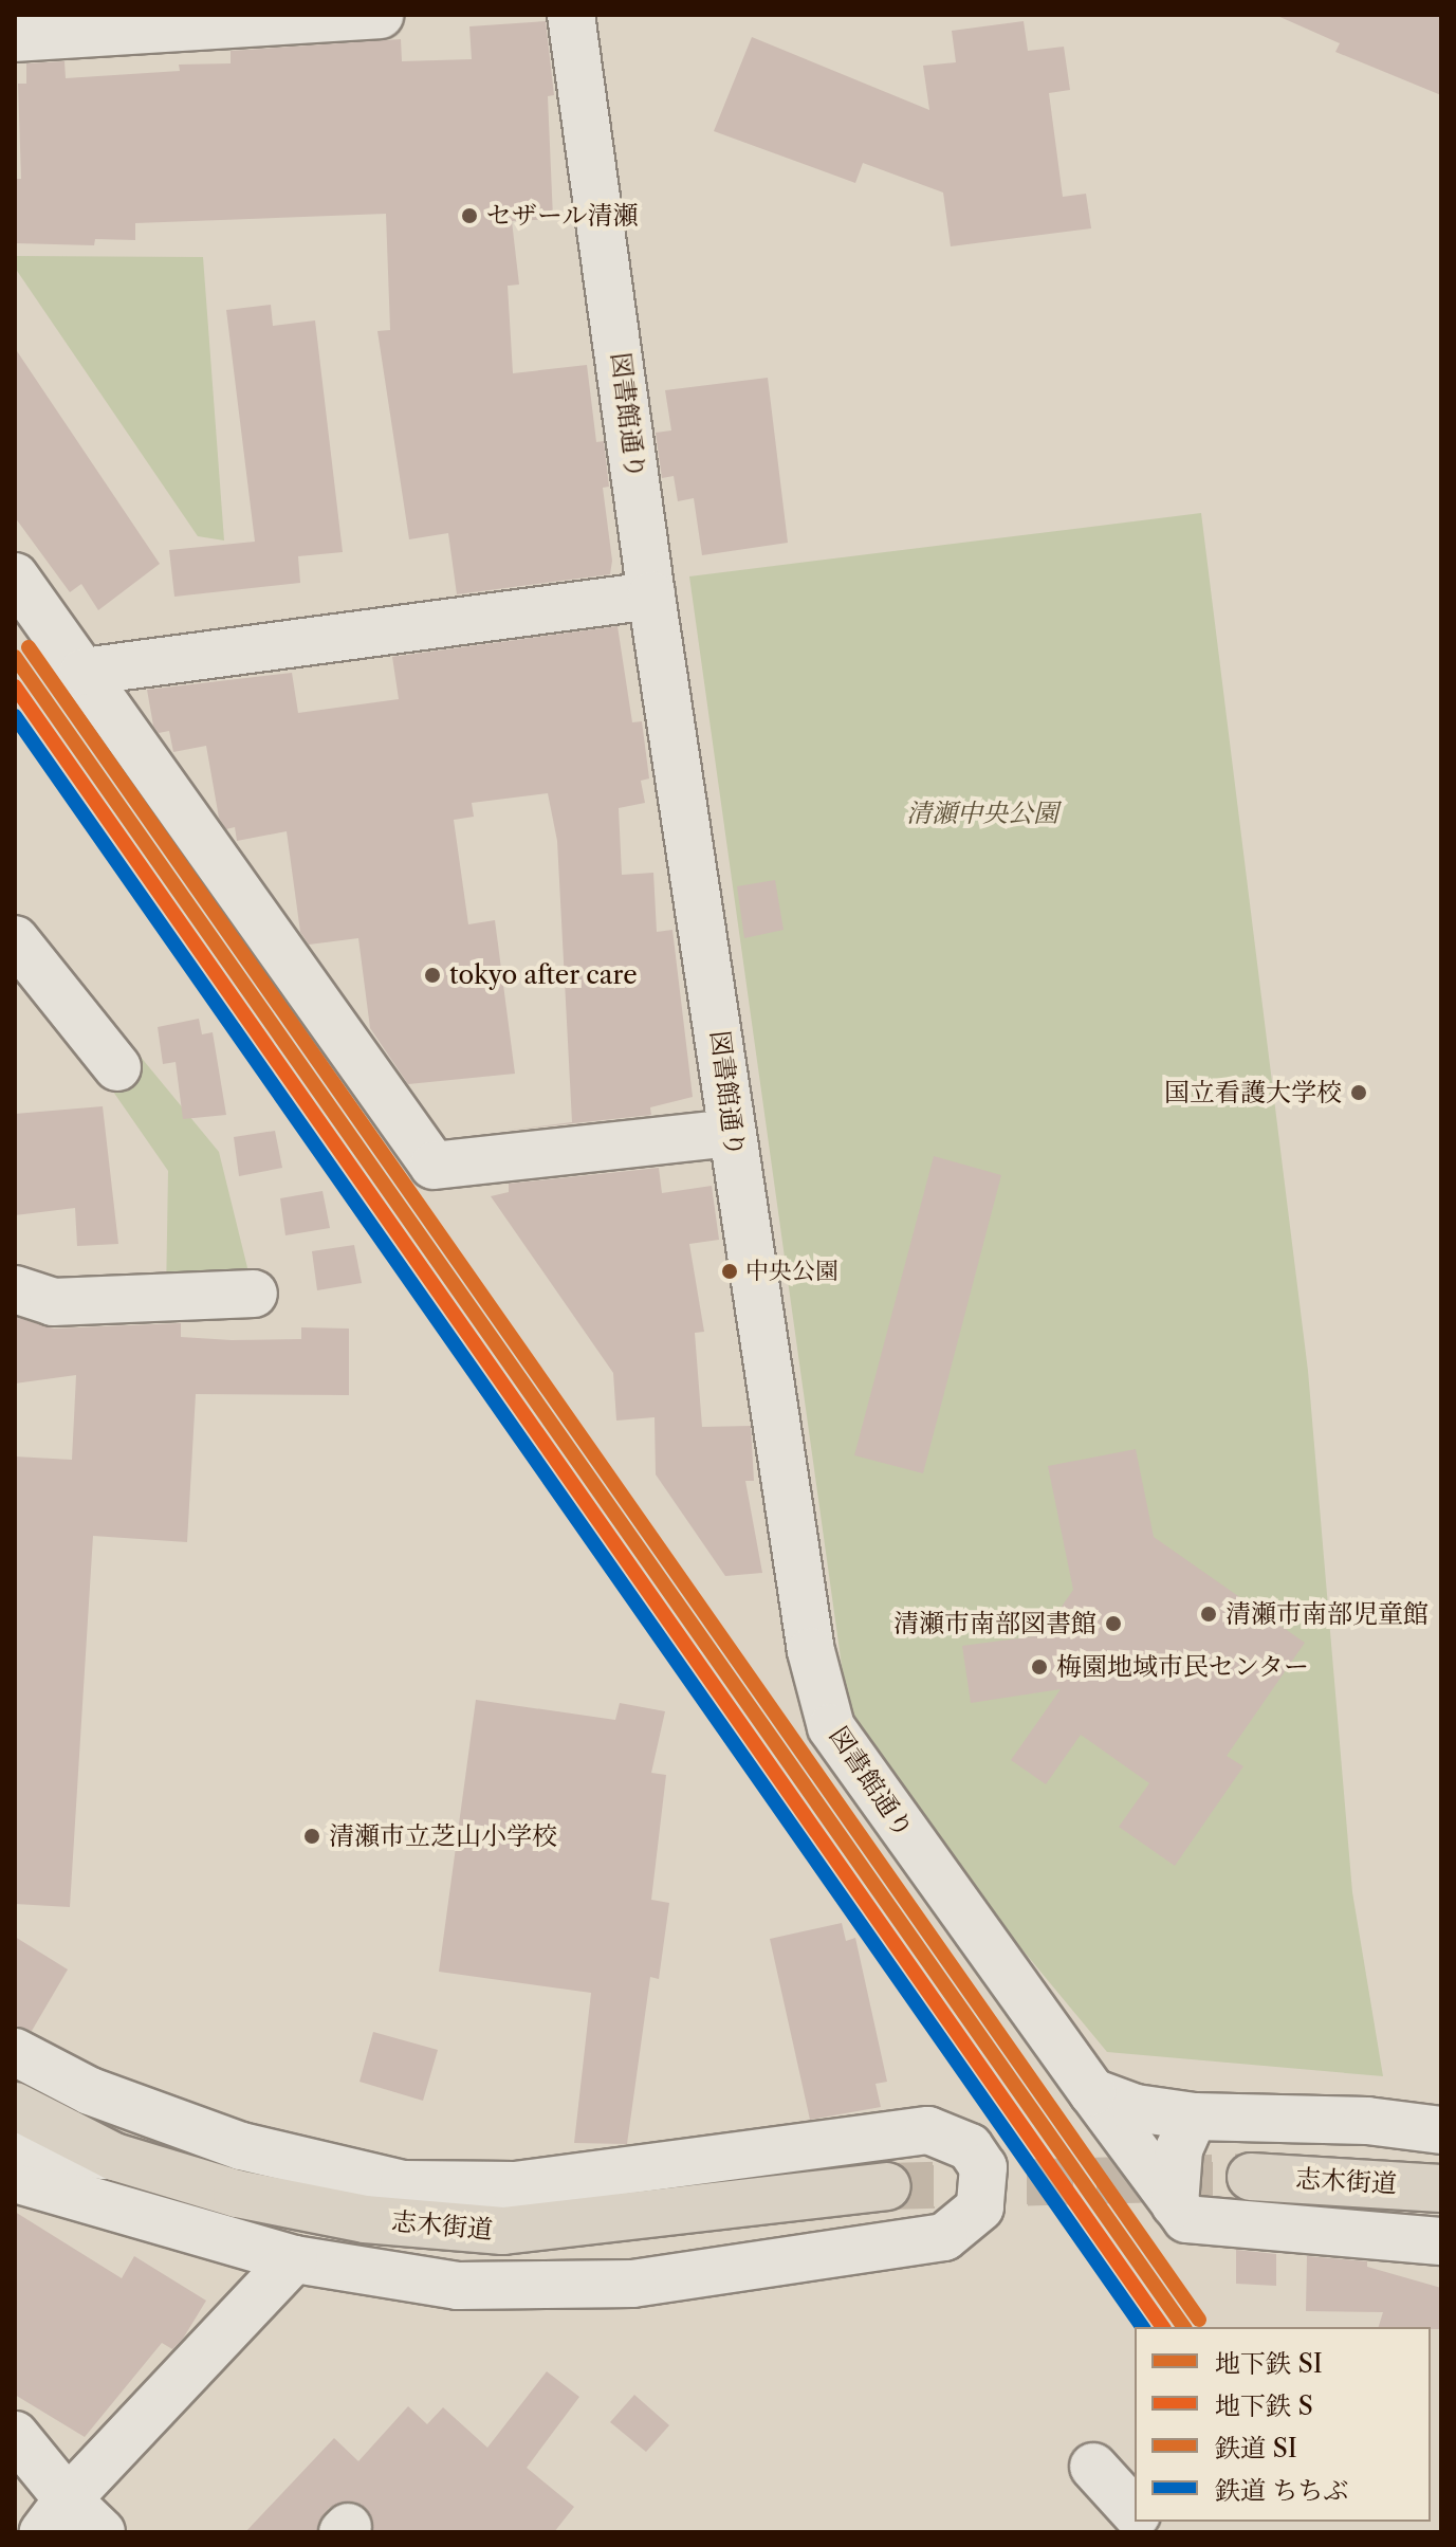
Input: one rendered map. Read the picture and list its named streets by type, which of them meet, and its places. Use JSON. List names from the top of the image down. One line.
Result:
{"streets":{"main road":["志木街道"],"street":["図書館通り"]},"parks":["清瀬中央公園"],"places":["セザール清瀬","tokyo after care","国立看護大学校","中央公園","清瀬市南部児童館","清瀬市南部図書館","梅園地域市民センター","清瀬市立芝山小学校"],"lines":["rail line SI","metro line SI","metro line S","rail line ちちぶ"],"legend":["地下鉄 SI","地下鉄 S","鉄道 SI","鉄道 ちちぶ"]}
